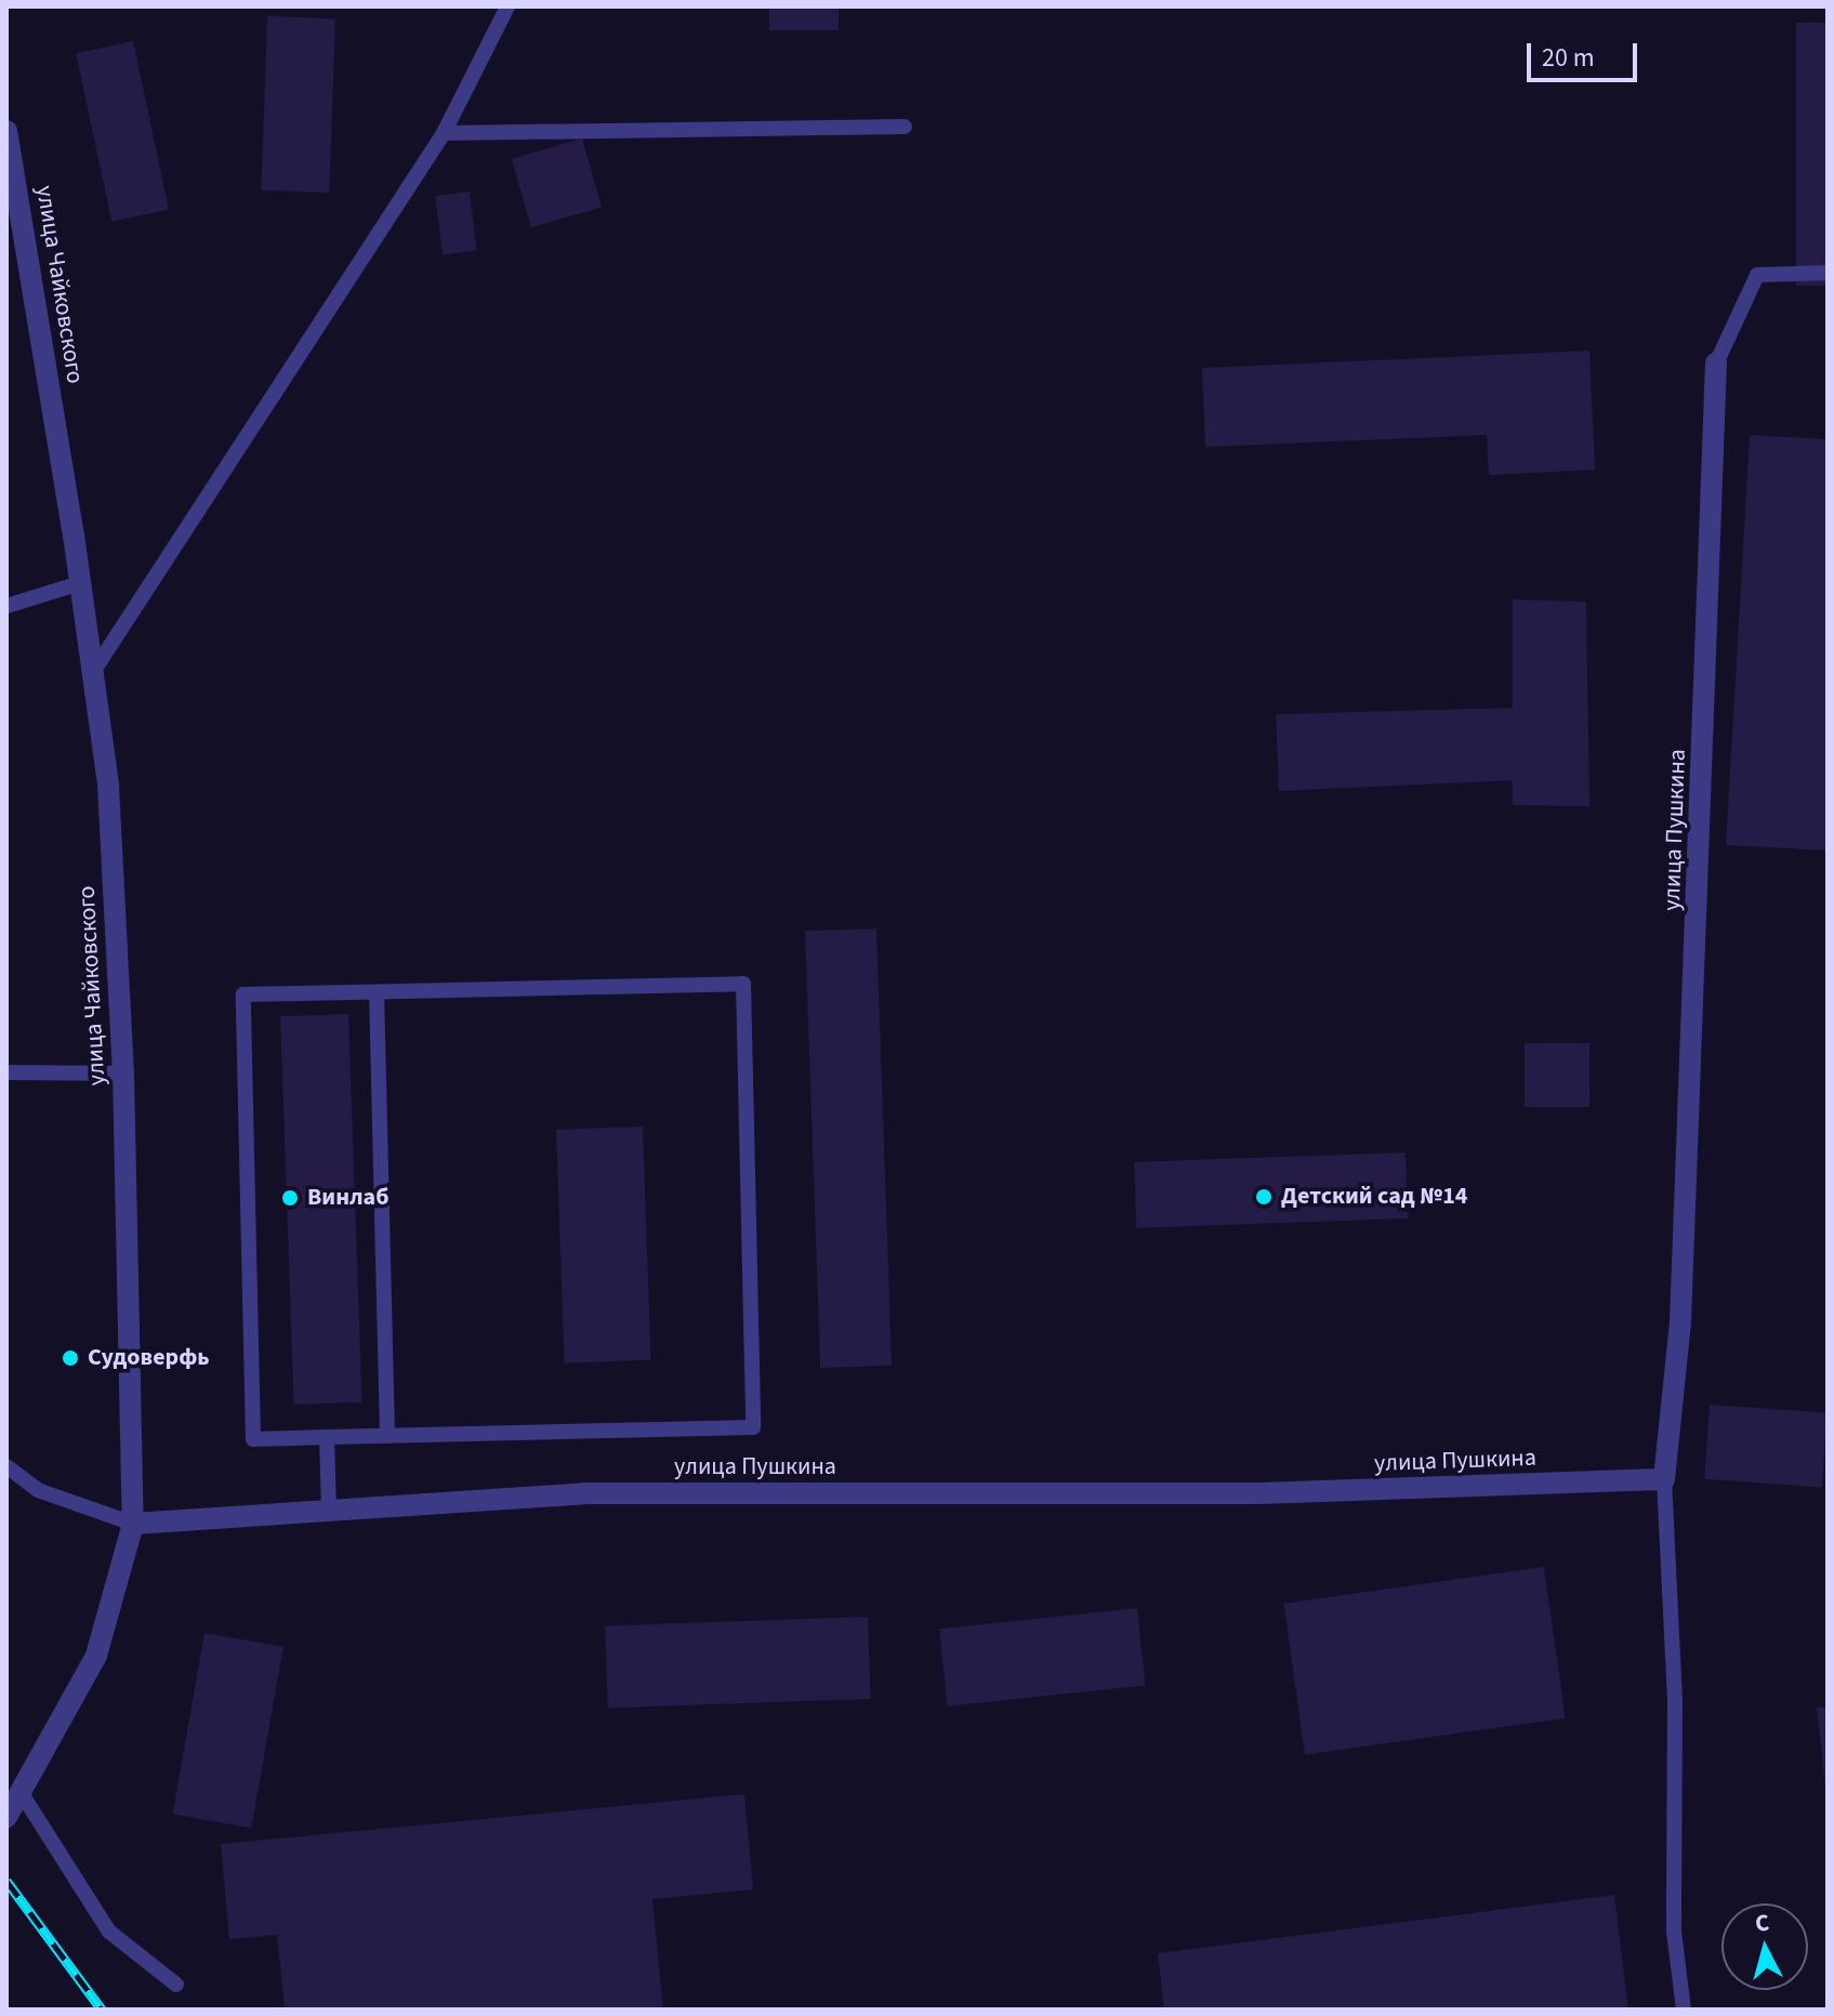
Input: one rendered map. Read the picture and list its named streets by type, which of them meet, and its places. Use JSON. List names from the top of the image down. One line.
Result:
{"streets":{"street":["улица Чайковского","улица Пушкина"]},"crossings":[["улица Чайковского","улица Пушкина"]],"places":["Детский сад №14","Винлаб","Судоверфь"],"scale_bar":"20 m","north":"top"}
